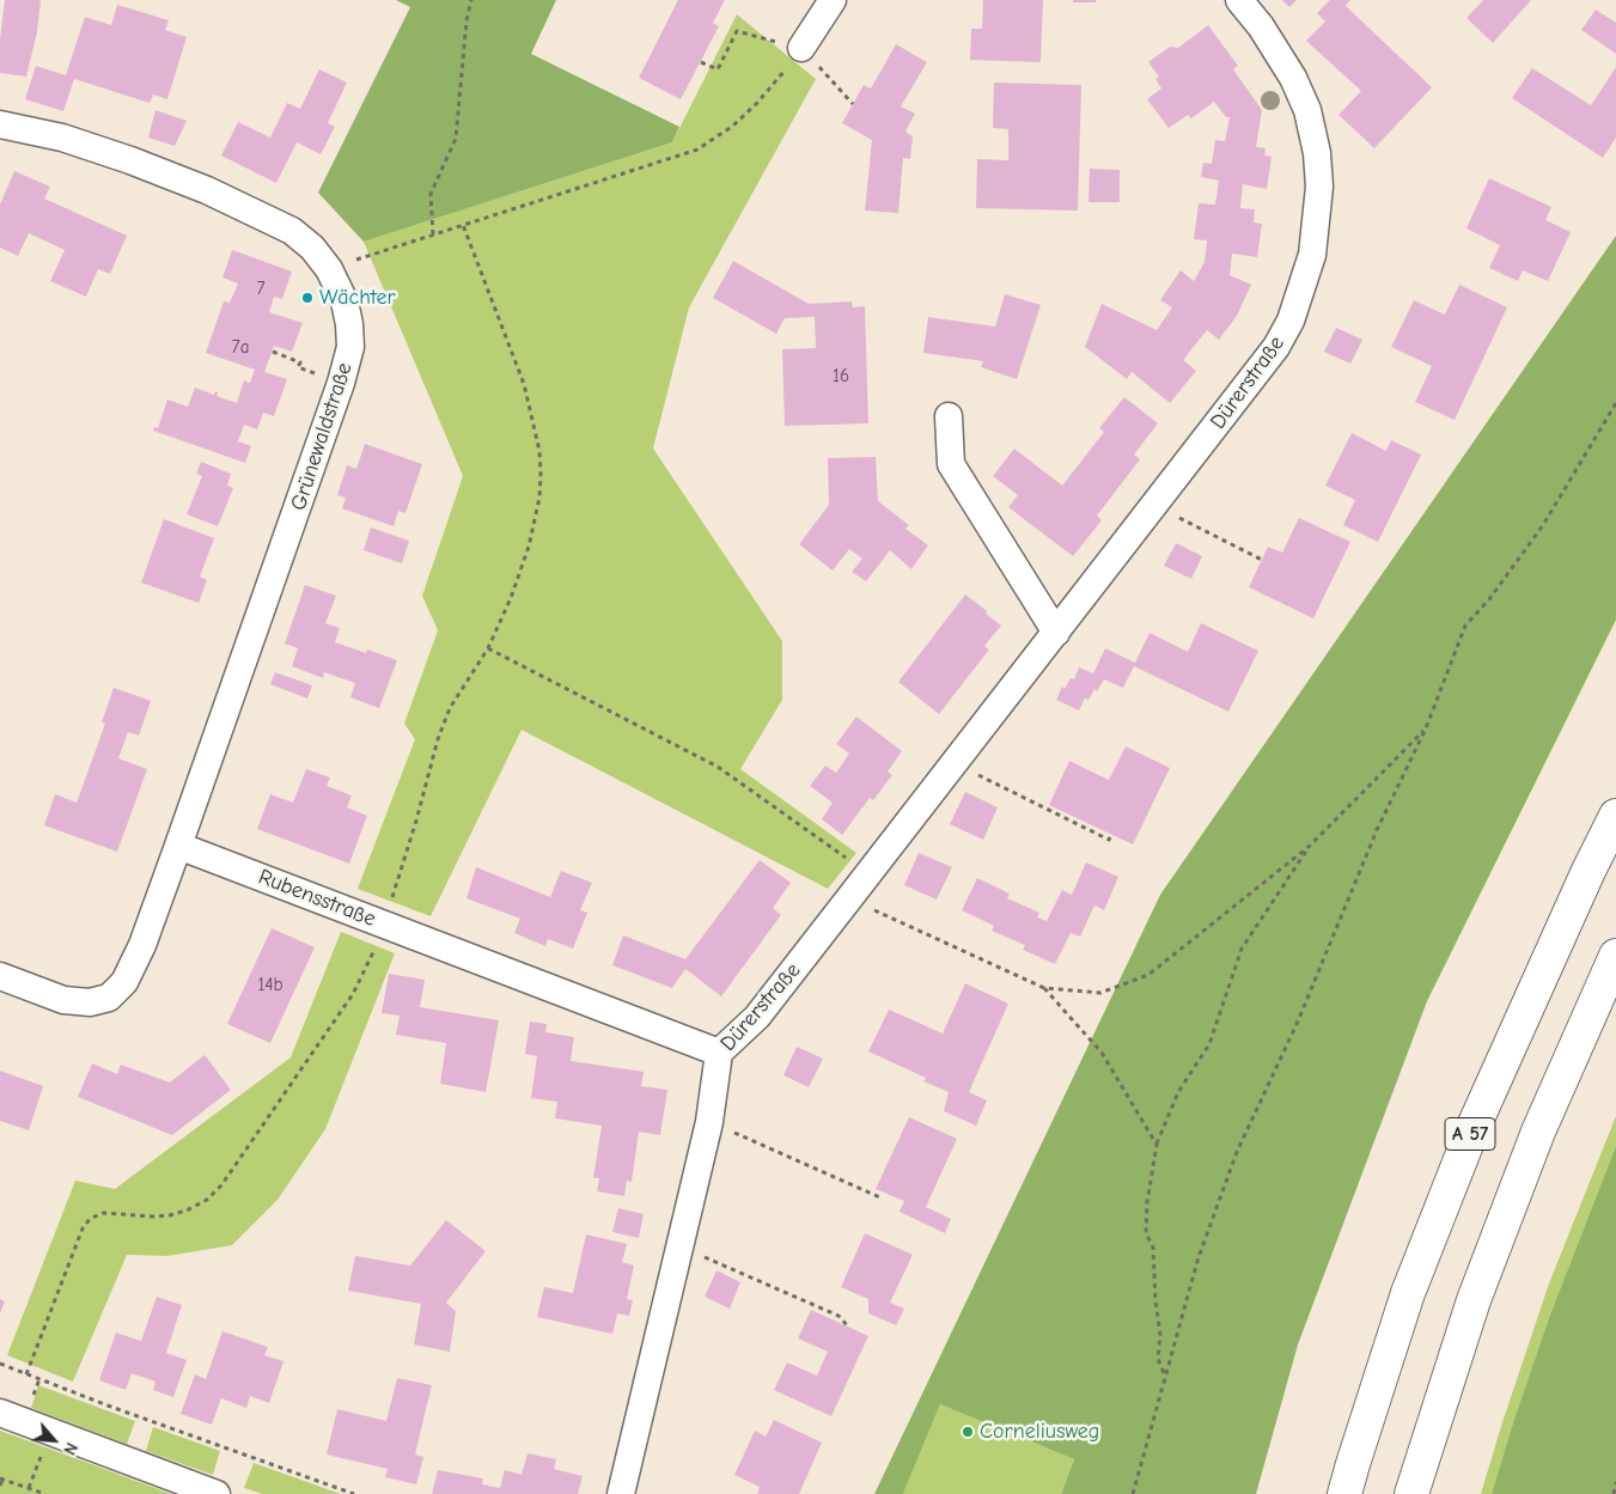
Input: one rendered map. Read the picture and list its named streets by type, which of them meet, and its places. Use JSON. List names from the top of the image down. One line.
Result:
{"streets":{"highway":["A 57"],"street":["Dürerstraße","Grünewaldstraße","Rubensstraße"]},"crossings":[["Dürerstraße","Rubensstraße"],["Grünewaldstraße","Rubensstraße"]],"places":["Wächter","Corneliusweg"],"house_numbers":["7","7a","16","14b"],"north":"bottom right"}
